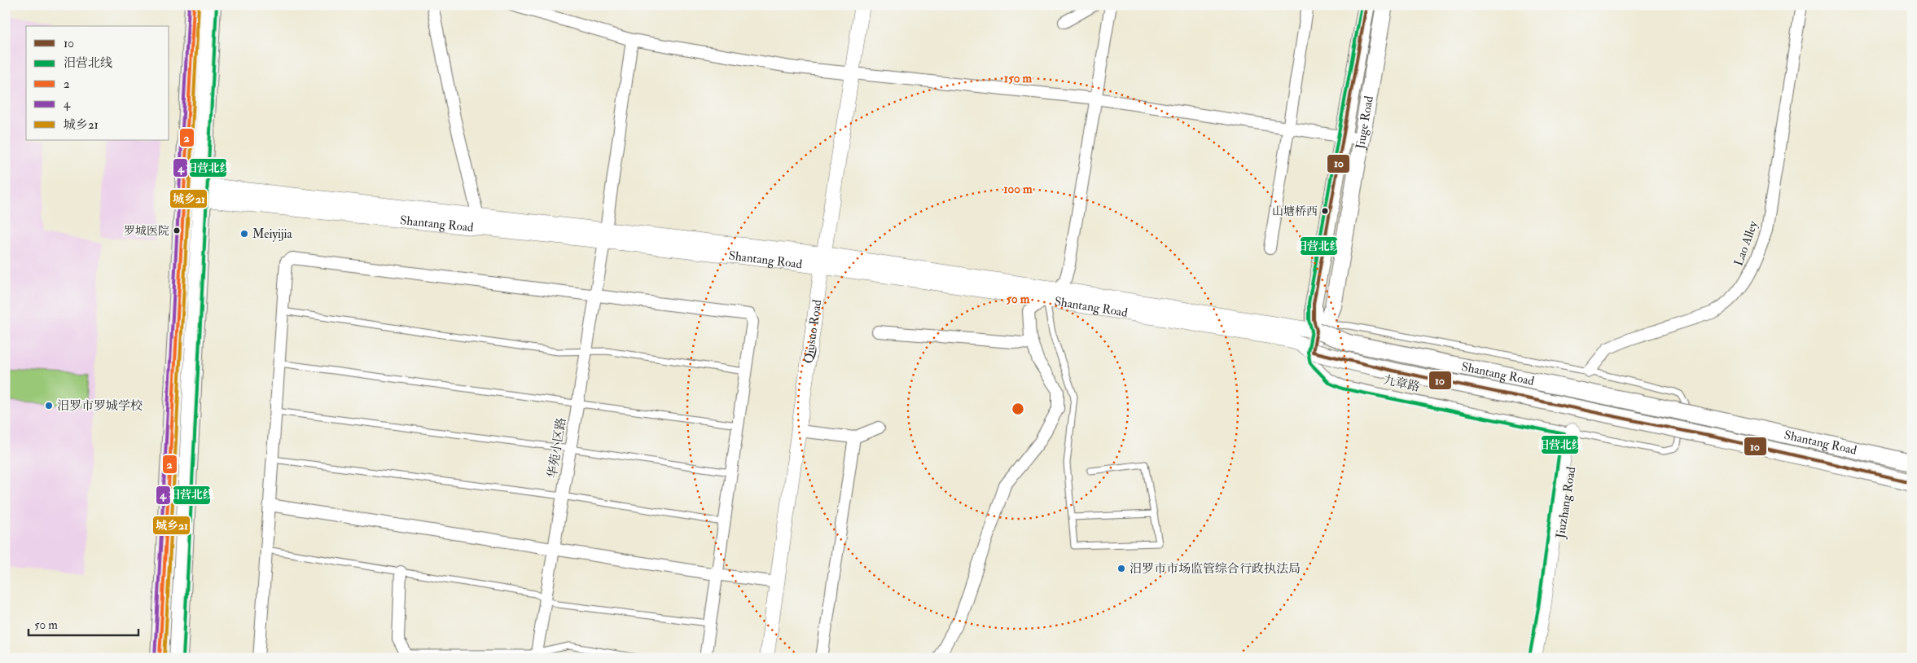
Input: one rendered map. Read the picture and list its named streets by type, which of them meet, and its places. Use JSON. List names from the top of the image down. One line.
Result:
{"streets":{"main road":["Jiuge Road","Shantang Road"],"street":["Lao Alley","Qiusuo Road","华苑小区路","Jiuzhang Road"],"lane":["九章路"]},"crossings":[["Jiuge Road","Shantang Road"],["Jiuge Road","九章路"],["Shantang Road","Qiusuo Road"],["Shantang Road","九章路"],["Shantang Road","华苑小区路"],["Lao Alley","九章路"],["九章路","Jiuzhang Road"]],"places":["山塘桥西","罗城医院","Meiyijia","汨罗市罗城学校","汨罗市市场监管综合行政执法局"],"lines":["transit line 10","transit line 汨营北线","transit line 2","transit line 4","transit line 城乡21"],"legend":["10","汨营北线","2","4","城乡21"],"scale_bar":"50 m","rings":["150 m","100 m","50 m"]}
